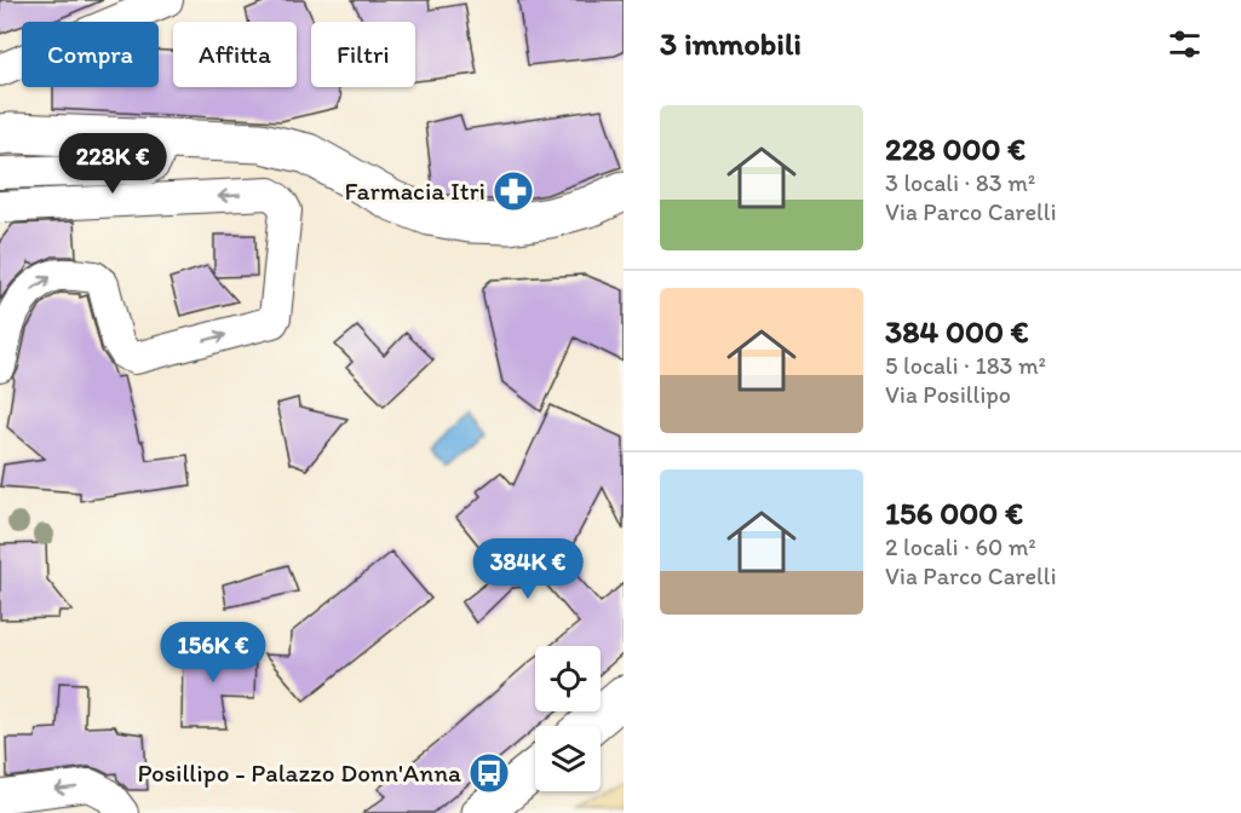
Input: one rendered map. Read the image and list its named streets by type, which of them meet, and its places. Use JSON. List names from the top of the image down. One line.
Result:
{"places":{"pharmacy":["Farmacia Itri"],"bus stop":["Posillipo - Palazzo Donn'Anna"]},"page":{"heading":"3 immobili","chip":["Compra","Affitta","Filtri"],"list":[{"name":"228 000 €","note":"3 locali · 83 m² · Via Parco Carelli"},{"name":"384 000 €","note":"5 locali · 183 m² · Via Posillipo"},{"name":"156 000 €","note":"2 locali · 60 m² · Via Parco Carelli"}],"price":["228K €","384K €","156K €"]}}
